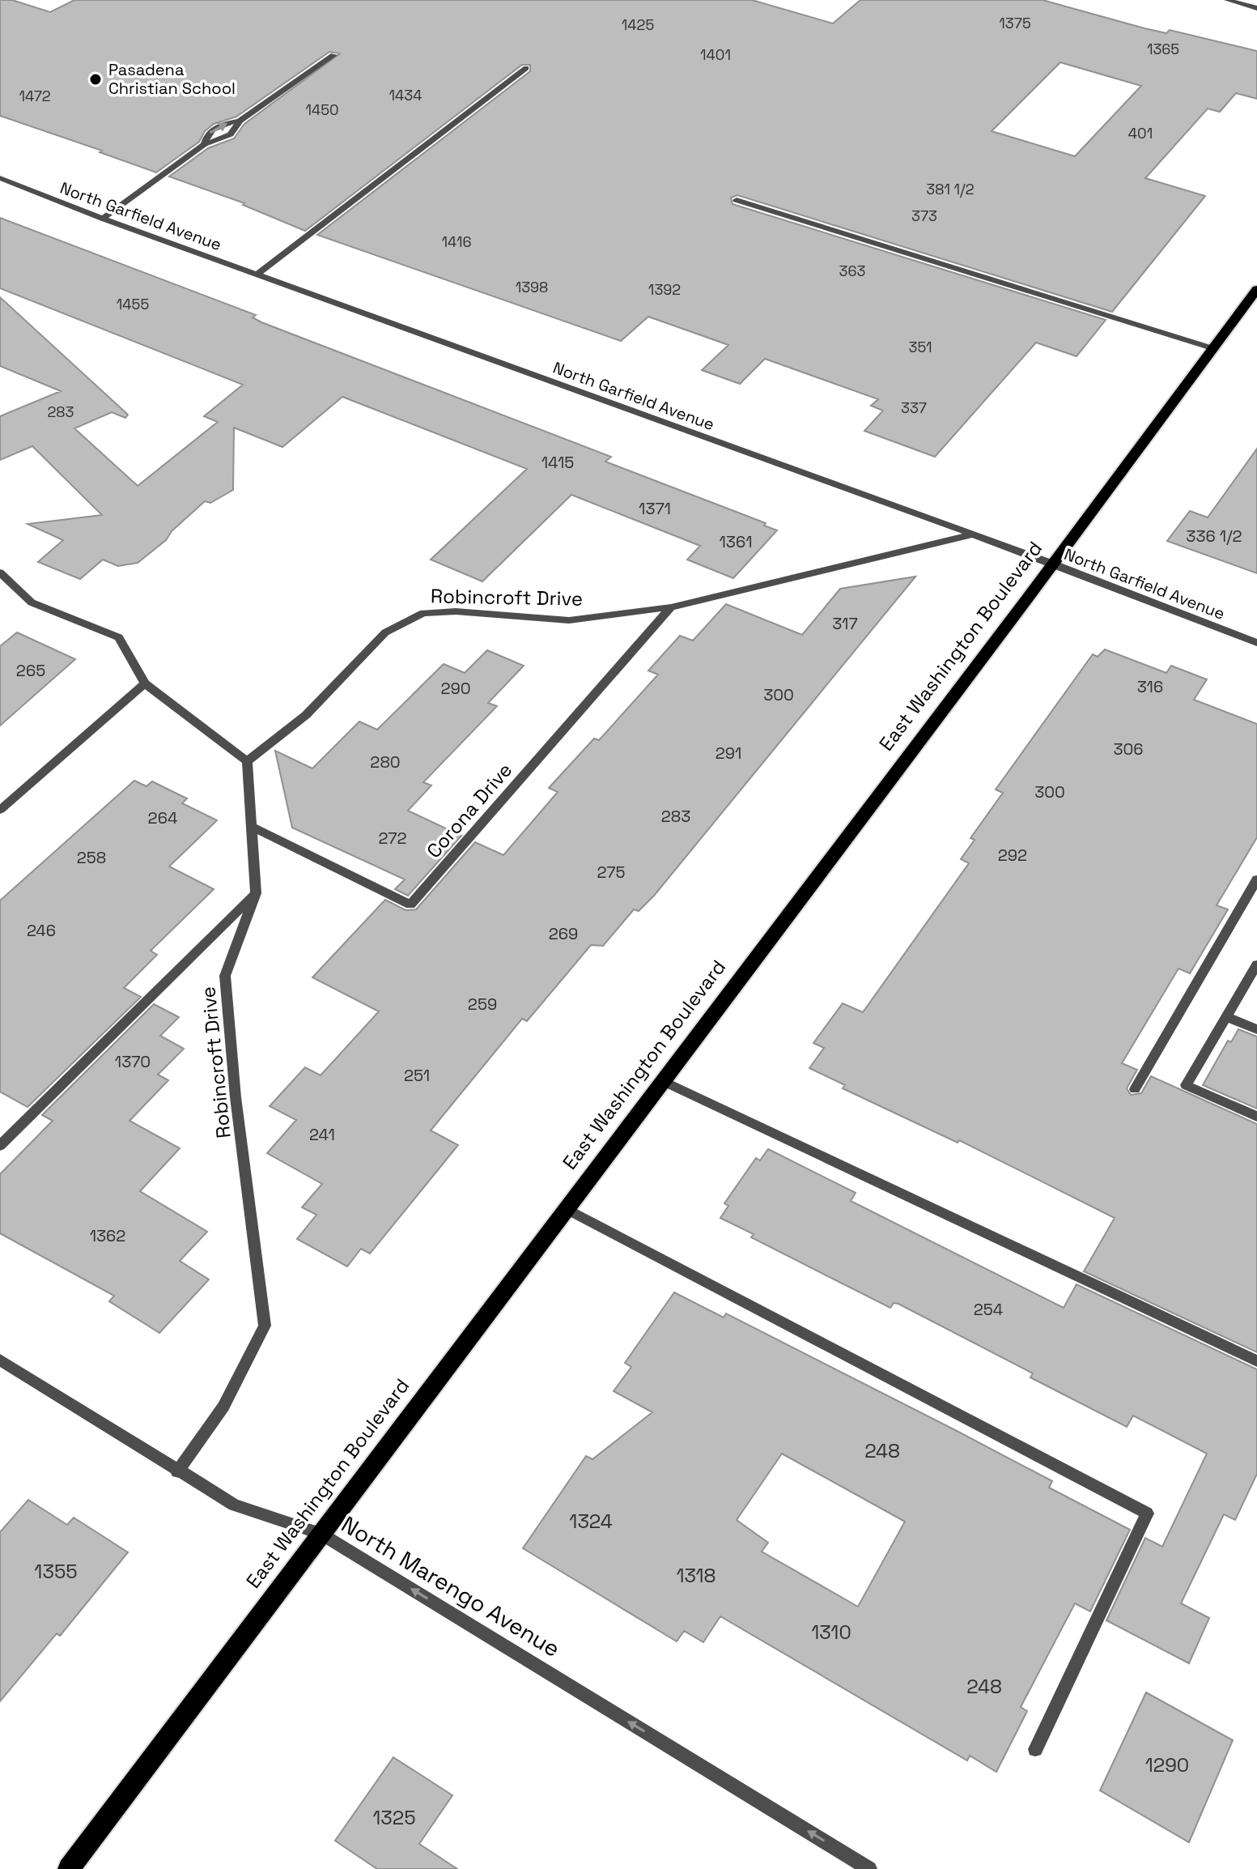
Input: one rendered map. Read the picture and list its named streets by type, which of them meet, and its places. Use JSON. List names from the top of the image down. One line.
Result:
{"streets":{"main road":["East Washington Boulevard"],"street":["North Garfield Avenue","Robincroft Drive","Corona Drive","North Marengo Avenue"]},"crossings":[["North Garfield Avenue","Robincroft Drive"],["North Garfield Avenue","East Washington Boulevard"],["Robincroft Drive","Corona Drive"],["Robincroft Drive","North Marengo Avenue"],["East Washington Boulevard","North Marengo Avenue"]],"one_way":["North Marengo Avenue"],"places":["Pasadena Christian School"],"house_numbers":["1375","1425","1365","1401","1434","1472","1450","401","381 1/2","373","1416","363","1398","1392","1455","351","337","283","1415","1371","336 1/2","1361","317","265","316","290","300","306","291","280","300","283","264","272","292","258","275","246","269","259","1370","251","241","1362","254","248","1324","1355","1318","1310","248","1290","1325"]}
